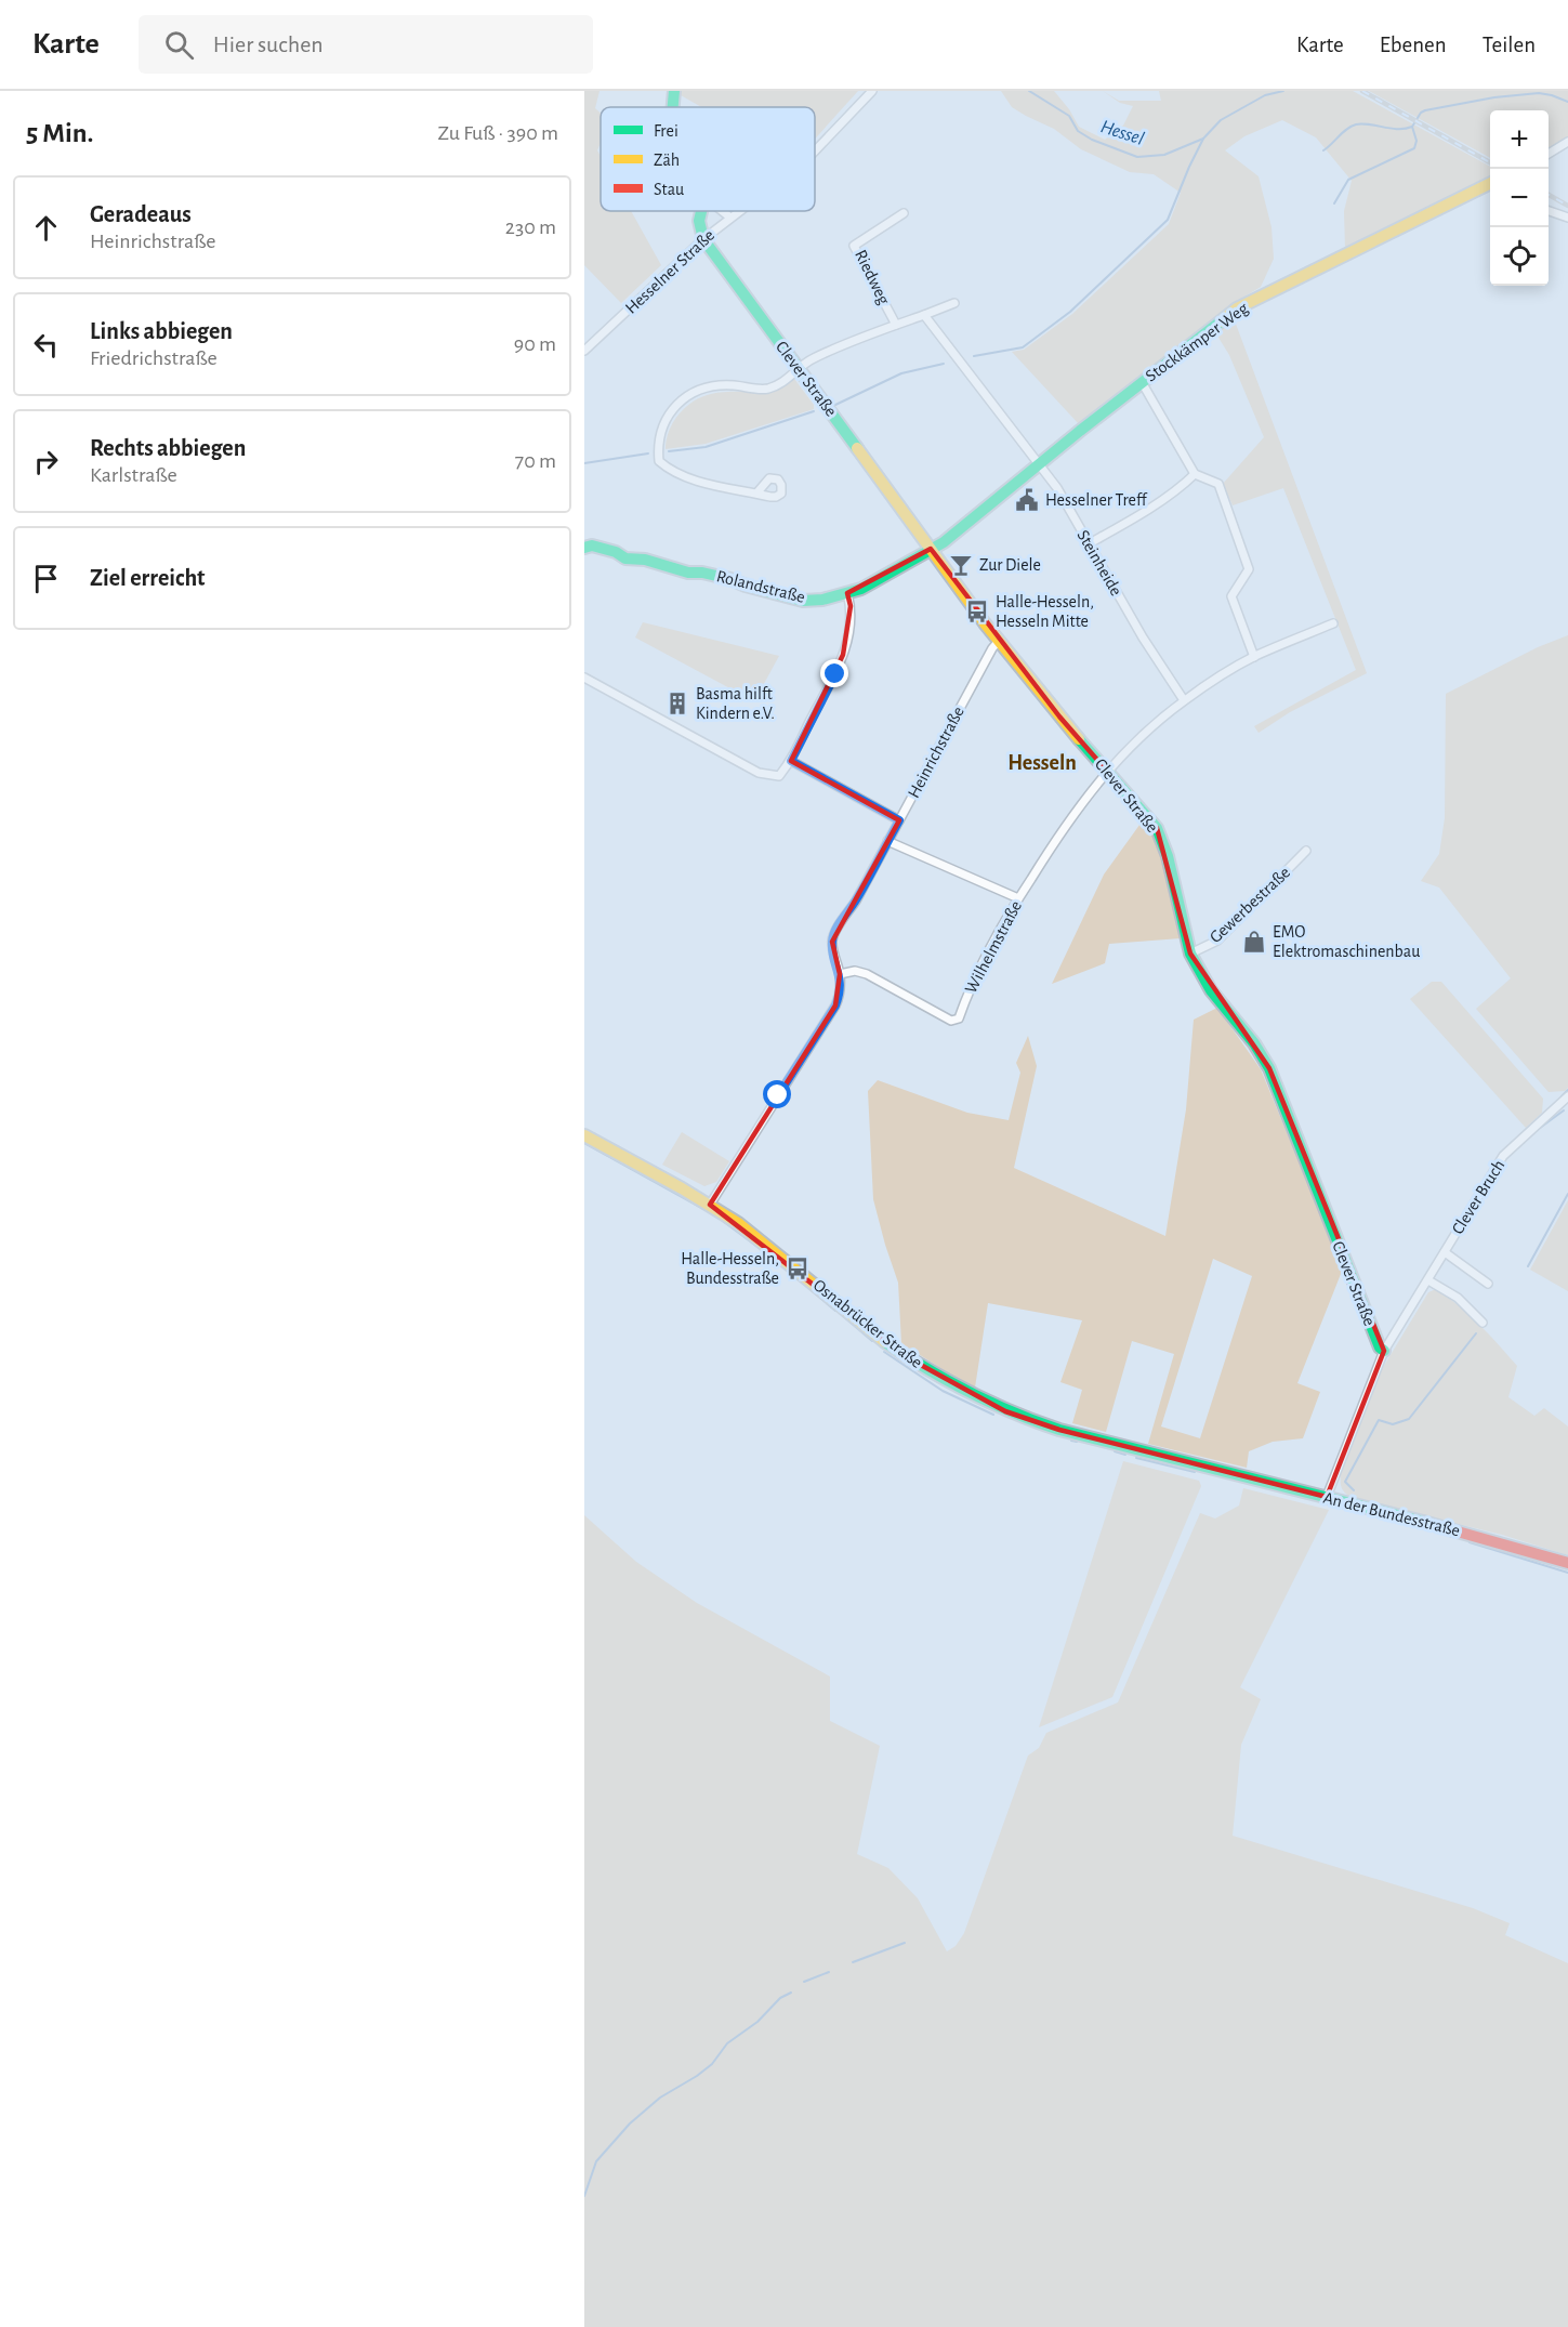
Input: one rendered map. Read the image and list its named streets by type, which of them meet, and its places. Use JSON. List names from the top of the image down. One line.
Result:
{"streets":{"street":["Hesselner Straße","Riedweg","Stockkämper Weg","Clever Straße","Steinheide","Rolandstraße","Heinrichstraße","Gewerbestraße","Wilhelmstraße","Clever Bruch","Osnabrücker Straße","An der Bundesstraße"]},"crossings":[["Hesselner Straße","Clever Straße"],["Stockkämper Weg","Clever Straße"],["Stockkämper Weg","Steinheide"],["Stockkämper Weg","Rolandstraße"],["Clever Straße","Rolandstraße"],["Clever Straße","Heinrichstraße"],["Clever Straße","Gewerbestraße"],["Clever Straße","Wilhelmstraße"],["Clever Straße","Clever Bruch"],["Heinrichstraße","Wilhelmstraße"],["Heinrichstraße","Osnabrücker Straße"],["Osnabrücker Straße","An der Bundesstraße"]],"districts":["Hesseln"],"water":["Hessel"],"places":{"public building":["Hesselner Treff"],"bar":["Zur Diele"],"bus stop":["Halle-Hesseln, Hesseln Mitte","Halle-Hesseln, Bundesstraße"],"building":["Basma hilft Kindern e.V."],"shop":["EMO Elektromaschinenbau"]},"legend":["Frei","Zäh","Stau"],"page":{"header":"Karte","search":"Hier suchen","nav":["Karte","Ebenen","Teilen"],"heading":["5 Min.","Zu Fuß · 390 m"],"map_buttons":["+","−"],"list":[["Geradeaus","Heinrichstraße","230 m"],["Links abbiegen","Friedrichstraße","90 m"],["Rechts abbiegen","Karlstraße","70 m"],"Ziel erreicht"]}}
